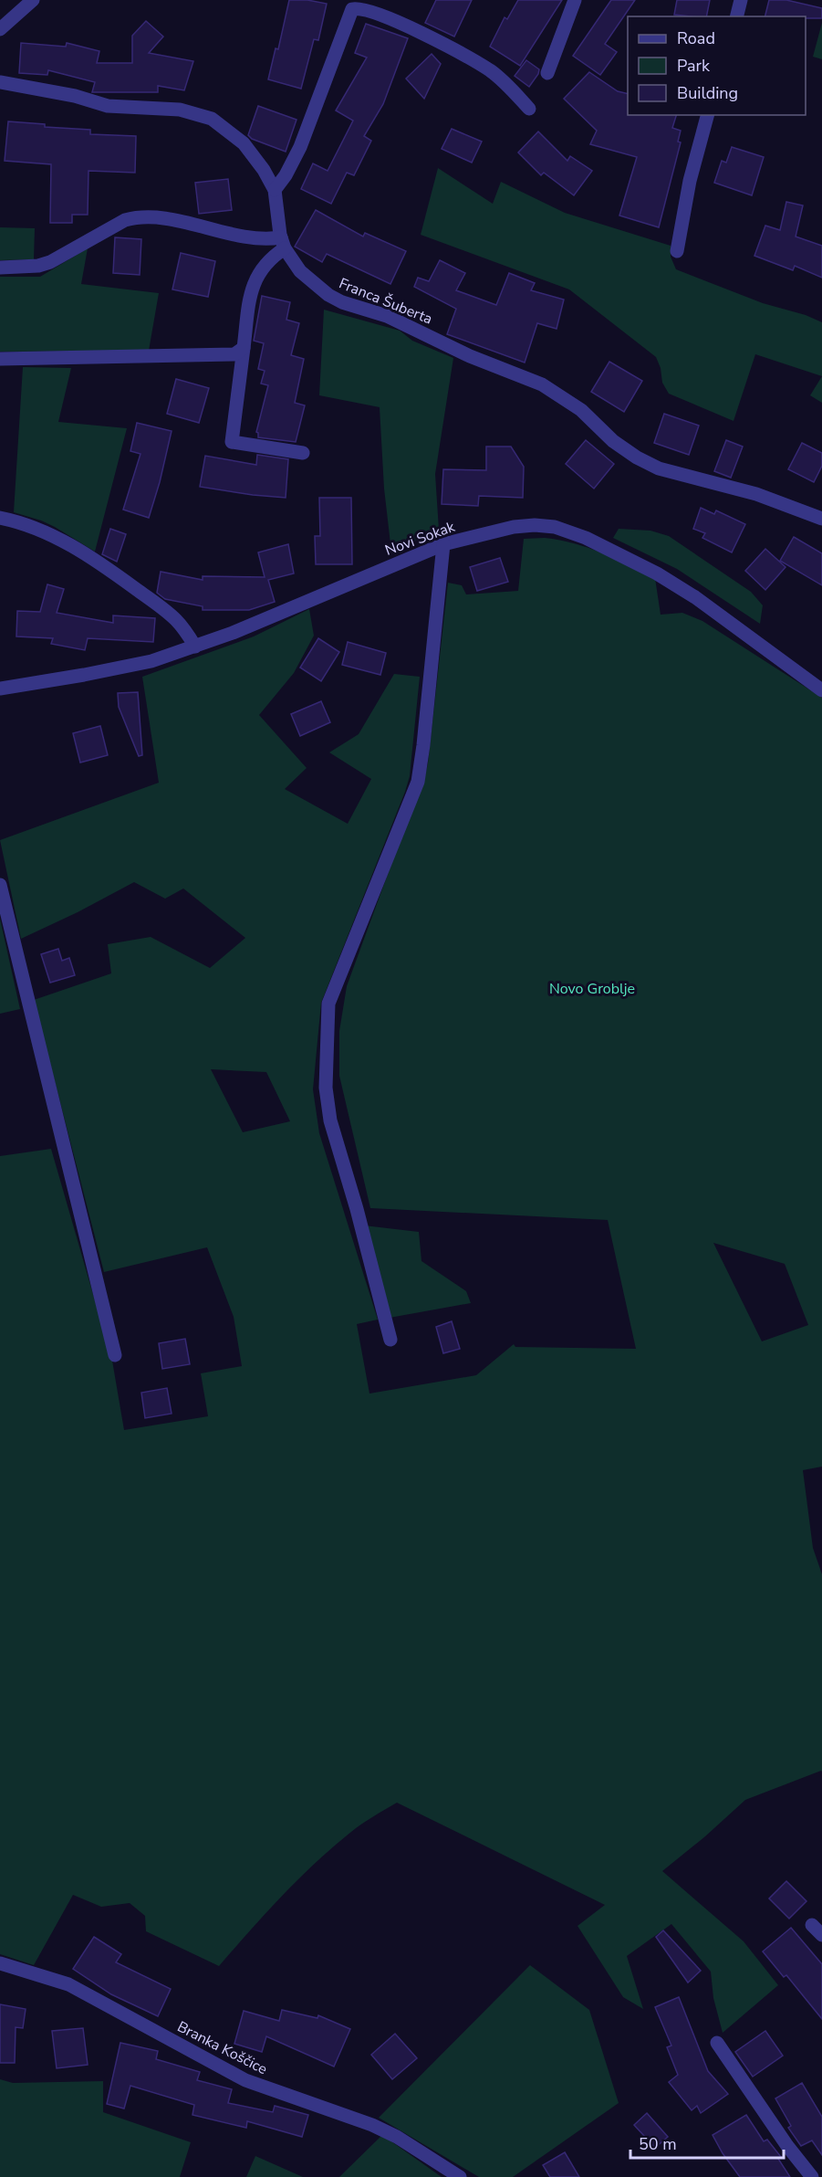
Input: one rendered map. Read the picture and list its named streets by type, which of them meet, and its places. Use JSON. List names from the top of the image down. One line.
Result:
{"streets":{"street":["Franca Šuberta","Novi Sokak","Branka Koščice"]},"parks":["Novo Groblje"],"legend":["Road","Park","Building"],"scale_bar":"50 m"}
